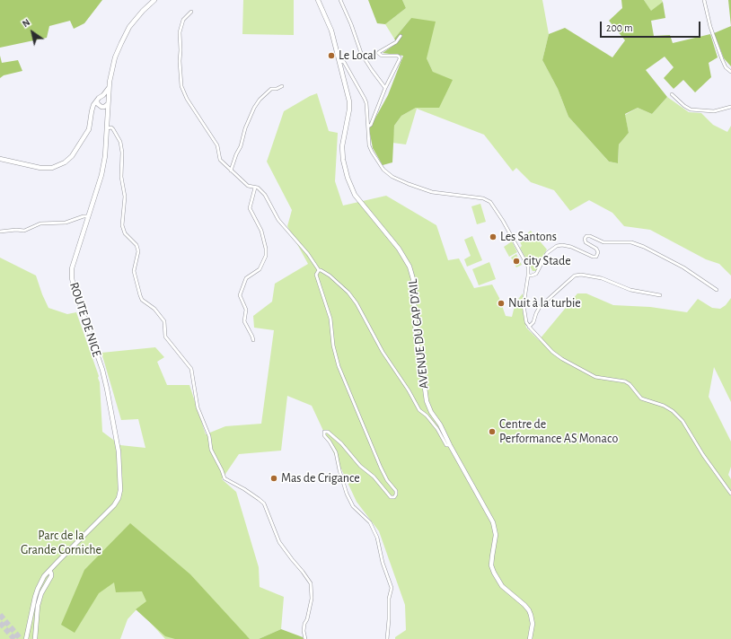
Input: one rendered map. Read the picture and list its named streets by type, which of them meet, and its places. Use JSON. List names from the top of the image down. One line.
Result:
{"streets":{"main road":["ROUTE DE NICE","AVENUE DU CAP D'AIL"]},"parks":["Parc de la Grande Corniche"],"places":["Le Local","Les Santons","city Stade","Nuit à la turbie","Centre de Performance AS Monaco","Mas de Crigance"],"scale_bar":"200 m","north":"top left"}
